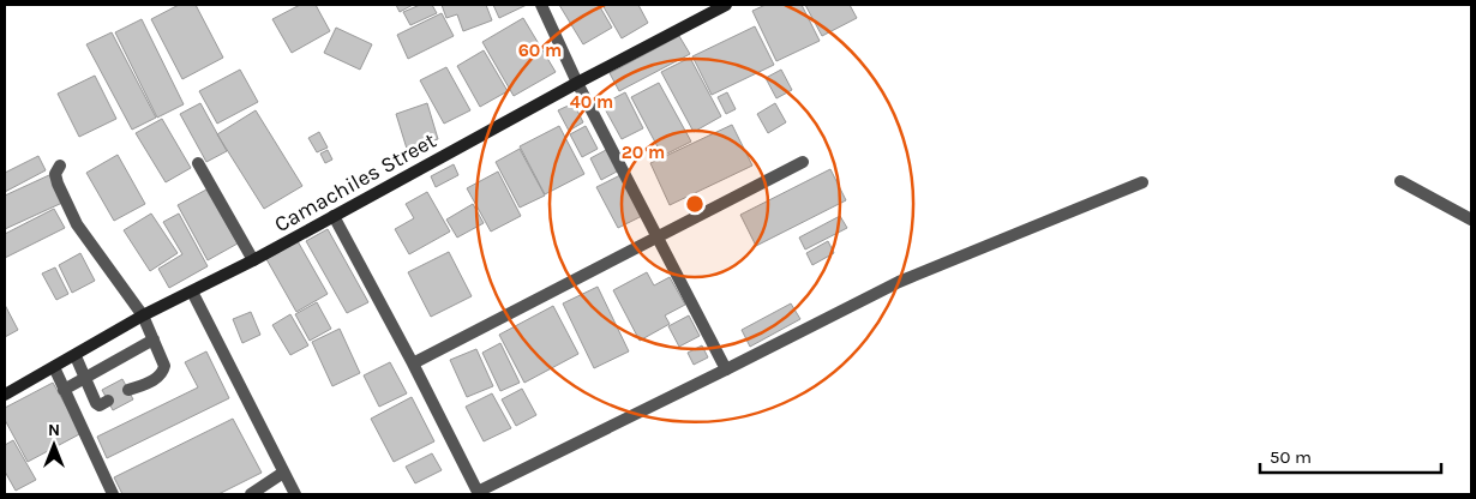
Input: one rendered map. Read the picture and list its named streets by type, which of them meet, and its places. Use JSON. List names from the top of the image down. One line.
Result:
{"streets":{"street":["Camachiles Street"]},"scale_bar":"50 m","north":"top","rings":["60 m","40 m","20 m"]}
